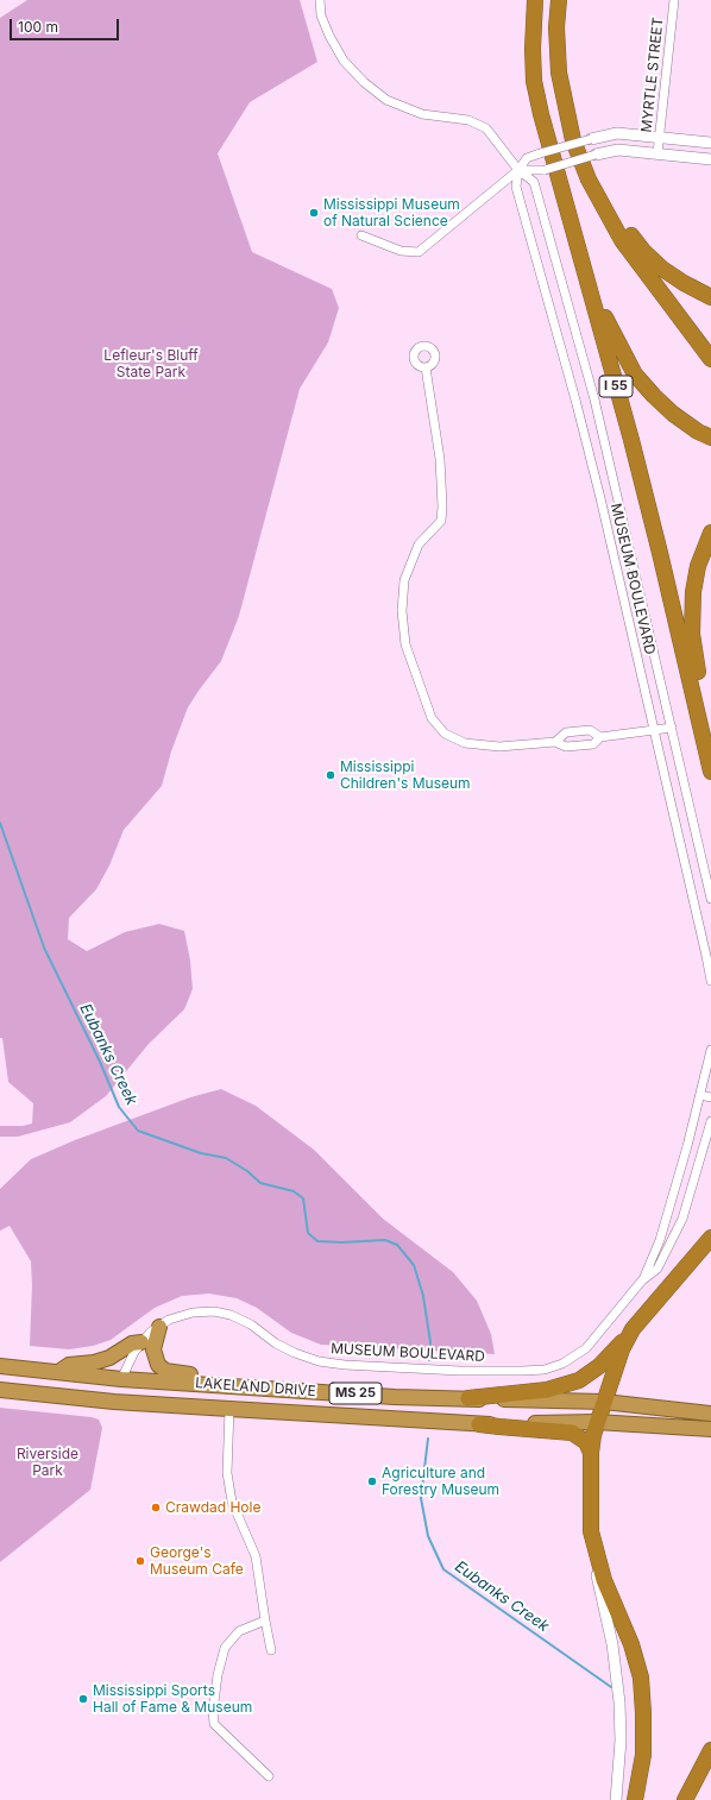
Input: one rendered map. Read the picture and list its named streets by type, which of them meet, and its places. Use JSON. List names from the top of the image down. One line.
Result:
{"streets":{"highway":["I 55","LAKELAND DRIVE","MS 25"],"street":["MYRTLE STREET","MUSEUM BOULEVARD"]},"crossings":[["MUSEUM BOULEVARD","LAKELAND DRIVE"]],"water":["Eubanks Creek"],"parks":["Lefleur's Bluff State Park","Riverside Park"],"places":["Mississippi Museum of Natural Science","Mississippi Children's Museum","Agriculture and Forestry Museum","Crawdad Hole","George's Museum Cafe","Mississippi Sports Hall of Fame & Museum"],"scale_bar":"100 m"}
